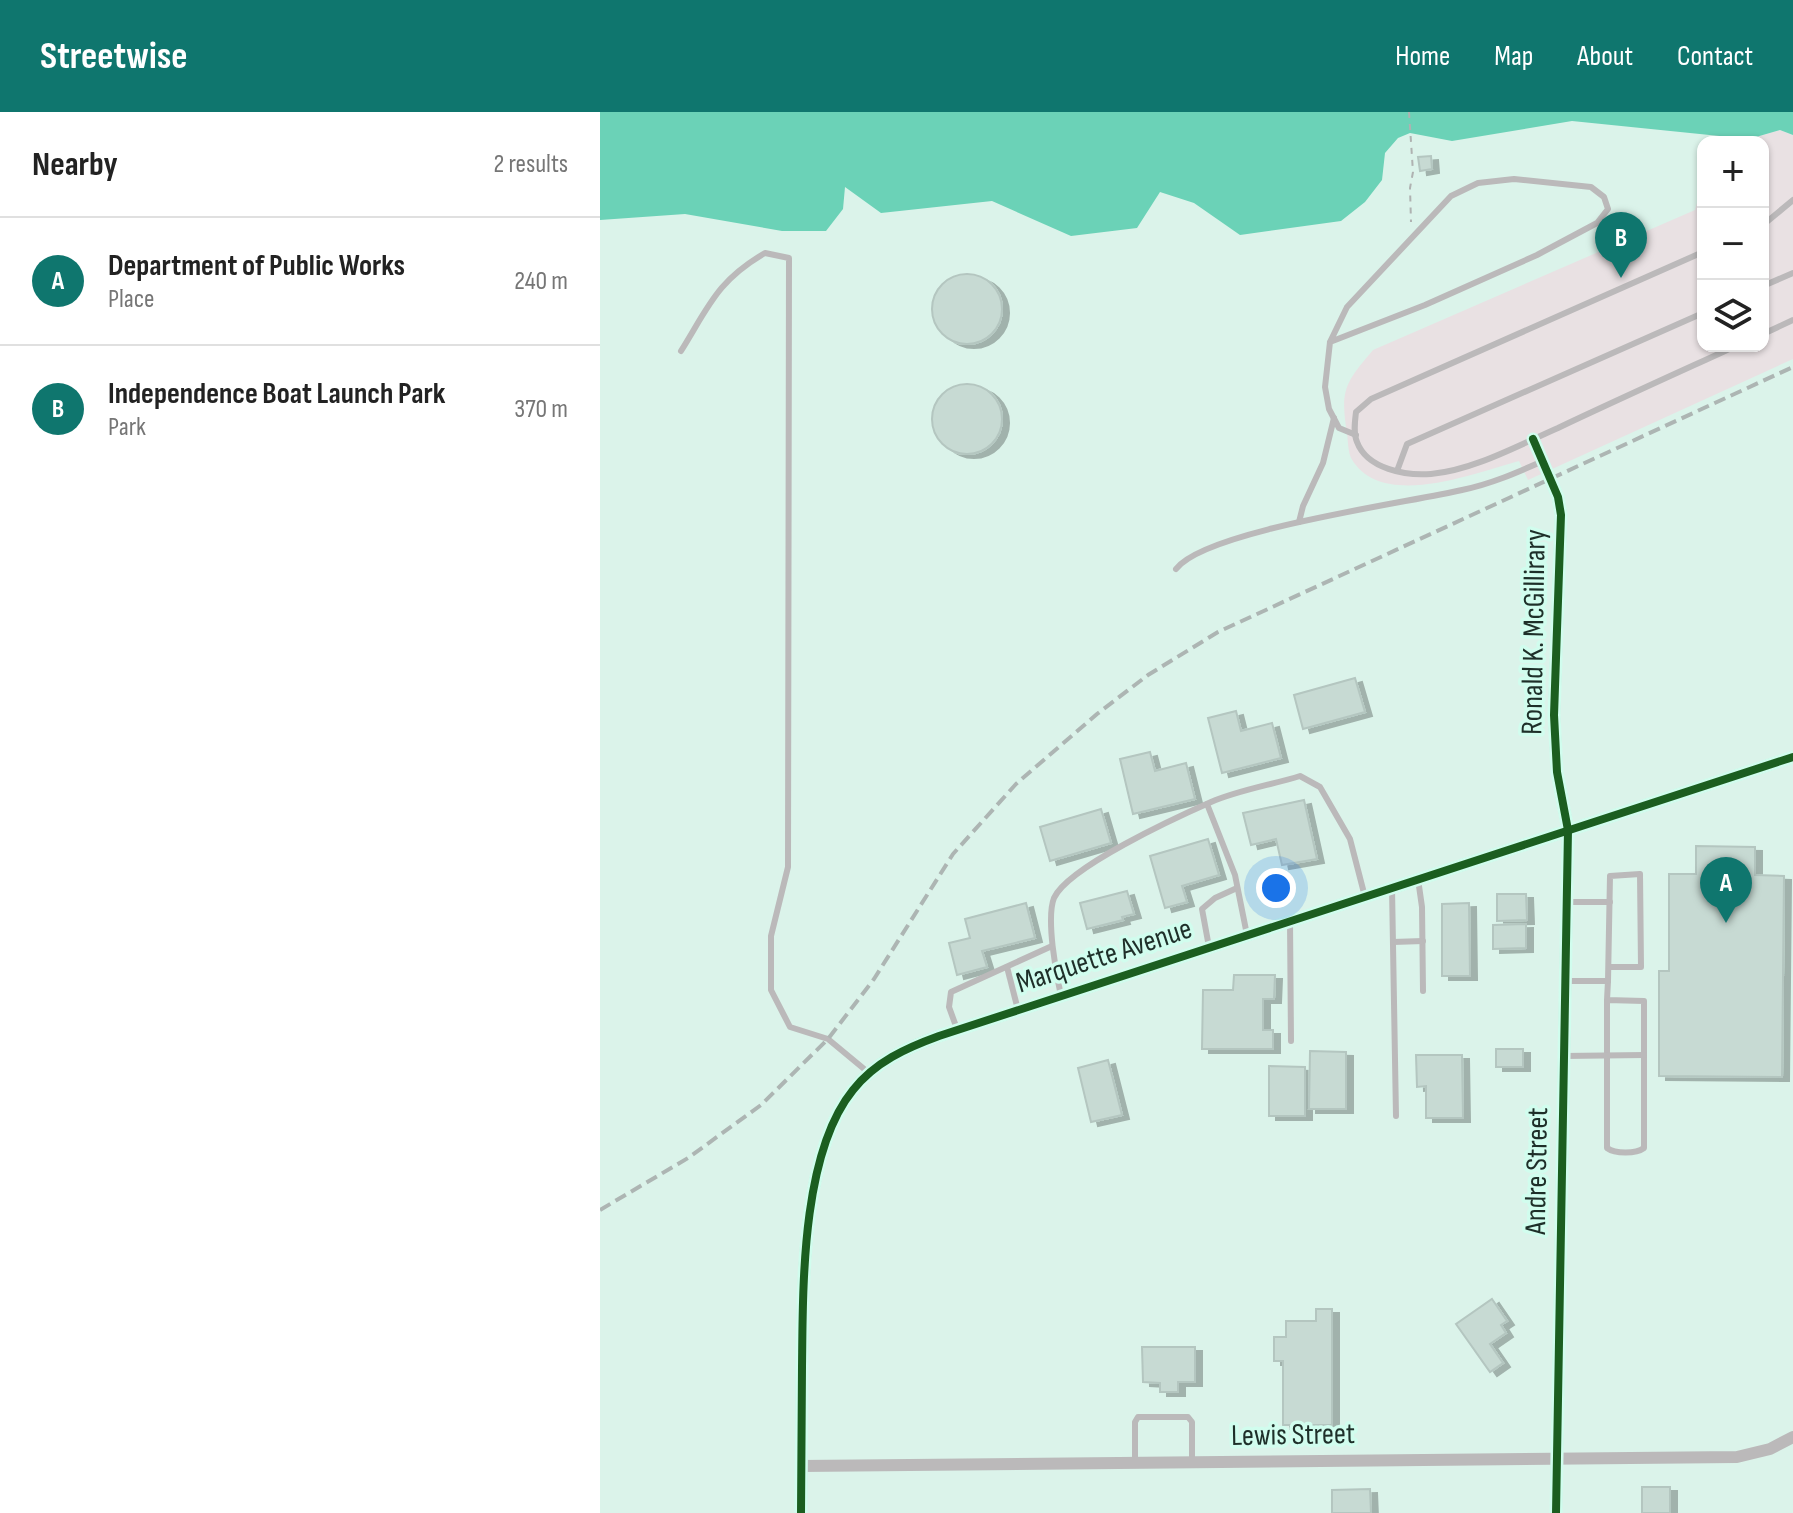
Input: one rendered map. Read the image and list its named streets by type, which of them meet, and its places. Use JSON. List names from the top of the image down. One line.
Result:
{"streets":{"street":["Ronald K. McGillirary","Marquette Avenue","Andre Street","Lewis Street"]},"crossings":[["Ronald K. McGillirary","Marquette Avenue"],["Ronald K. McGillirary","Andre Street"],["Marquette Avenue","Andre Street"],["Marquette Avenue","Lewis Street"],["Andre Street","Lewis Street"]],"page":{"header":"Streetwise","nav":["Home","Map","About","Contact"],"heading":["Nearby","2 results"],"map_buttons":["+","−"],"pins":["B","A"],"list":[{"mark":"A","name":"Department of Public Works","note":"Place","value":"240 m"},{"mark":"B","name":"Independence Boat Launch Park","note":"Park","value":"370 m"}]}}
